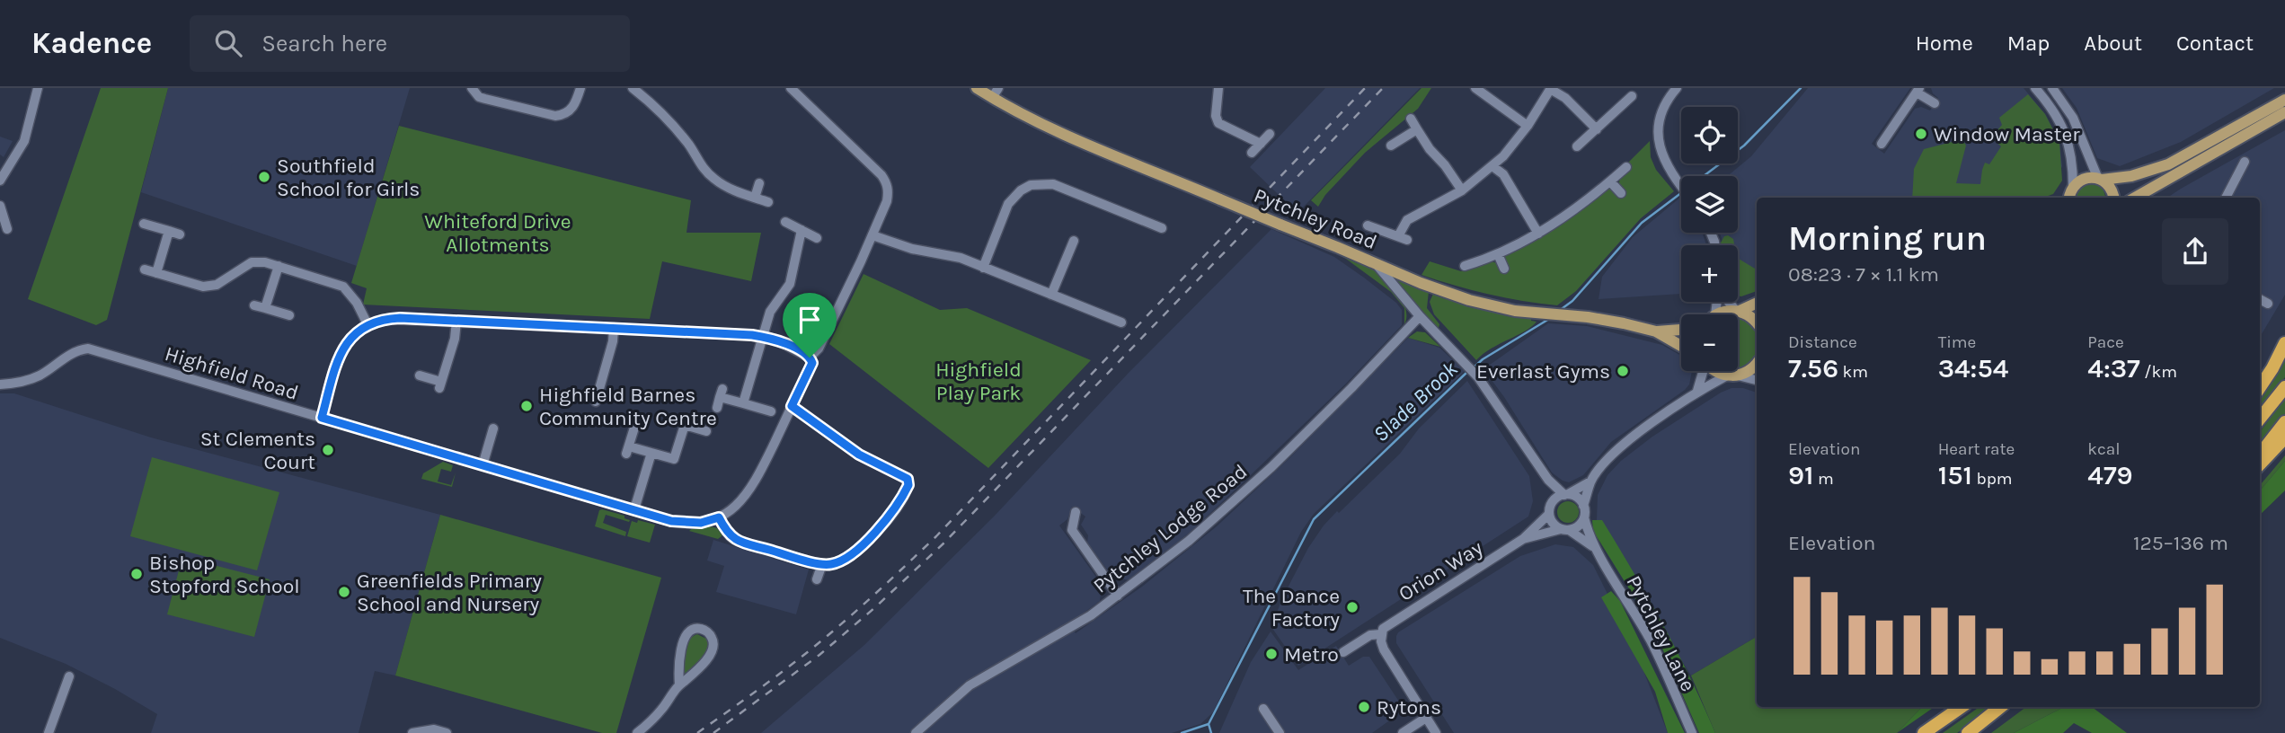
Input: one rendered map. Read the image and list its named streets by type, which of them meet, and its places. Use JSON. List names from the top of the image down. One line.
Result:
{"streets":{"main road":["Pytchley Road"],"street":["Highfield Road","Pytchley Lodge Road","Orion Way","Pytchley Lane"]},"crossings":[["Orion Way","Pytchley Lane"]],"water":["Slade Brook"],"parks":["Whiteford Drive Allotments","Highfield Play Park"],"places":["Window Master","Southfield School for Girls","Everlast Gyms","Highfield Barnes Community Centre","St Clements Court","Bishop Stopford School","Greenfields Primary School and Nursery","The Dance Factory","Metro","Rytons"],"page":{"header":"Kadence","search":"Search here","nav":["Home","Map","About","Contact"],"map_buttons":["+","−"],"heading":["Morning run","08:23 · 7 × 1.1 km"],"stats":[["Distance","7.56 km"],["Time","34:54"],["Pace","4:37 /km"],["Elevation","91 m"],["Heart rate","151 bpm"],["kcal","479"]],"chart":["Elevation","125–136 m"]}}
